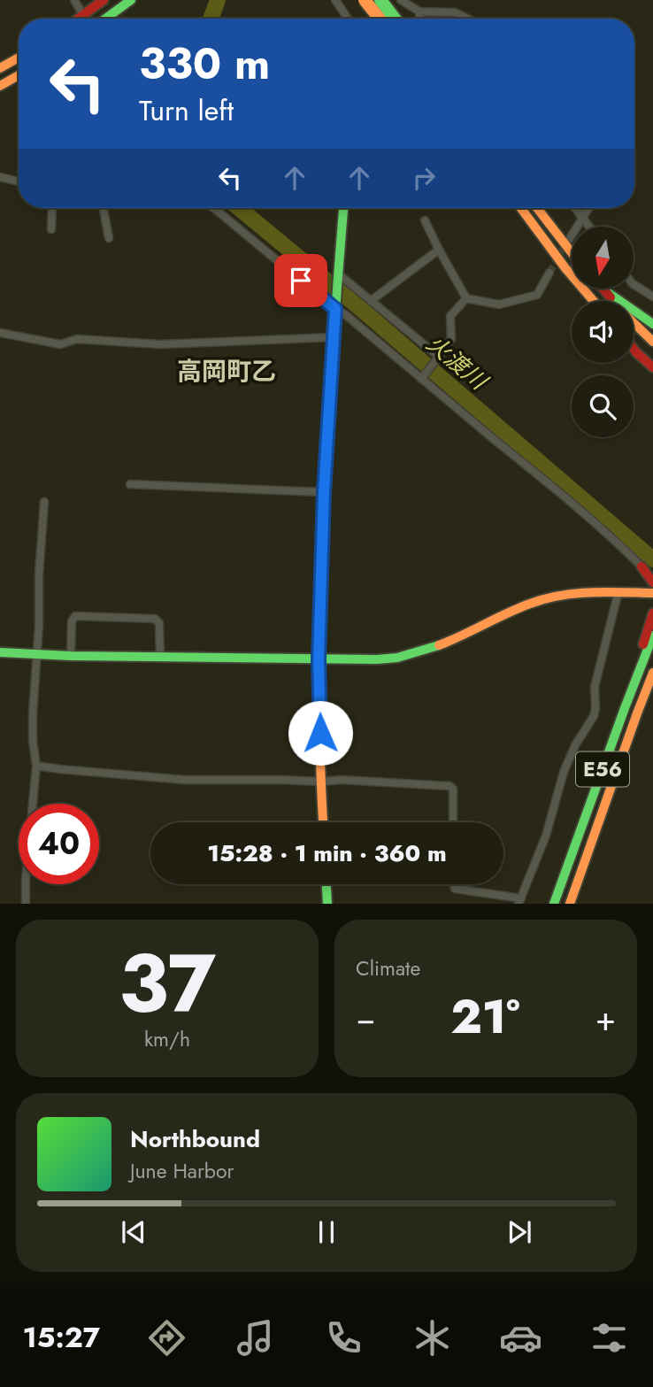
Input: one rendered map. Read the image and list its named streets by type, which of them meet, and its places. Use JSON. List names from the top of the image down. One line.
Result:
{"streets":{"main road":["E56"]},"districts":["高岡町乙"],"water":["火渡川"],"north":"bottom","page":{"turn":["330 m","Turn left"],"limit":"40","trip":"15:28 · 1 min · 360 m","tile":[["37","km/h"],"Climate"],"heat":["−","21°","+"],"song":["Northbound","June Harbor"],"tabs":"15:27"}}
